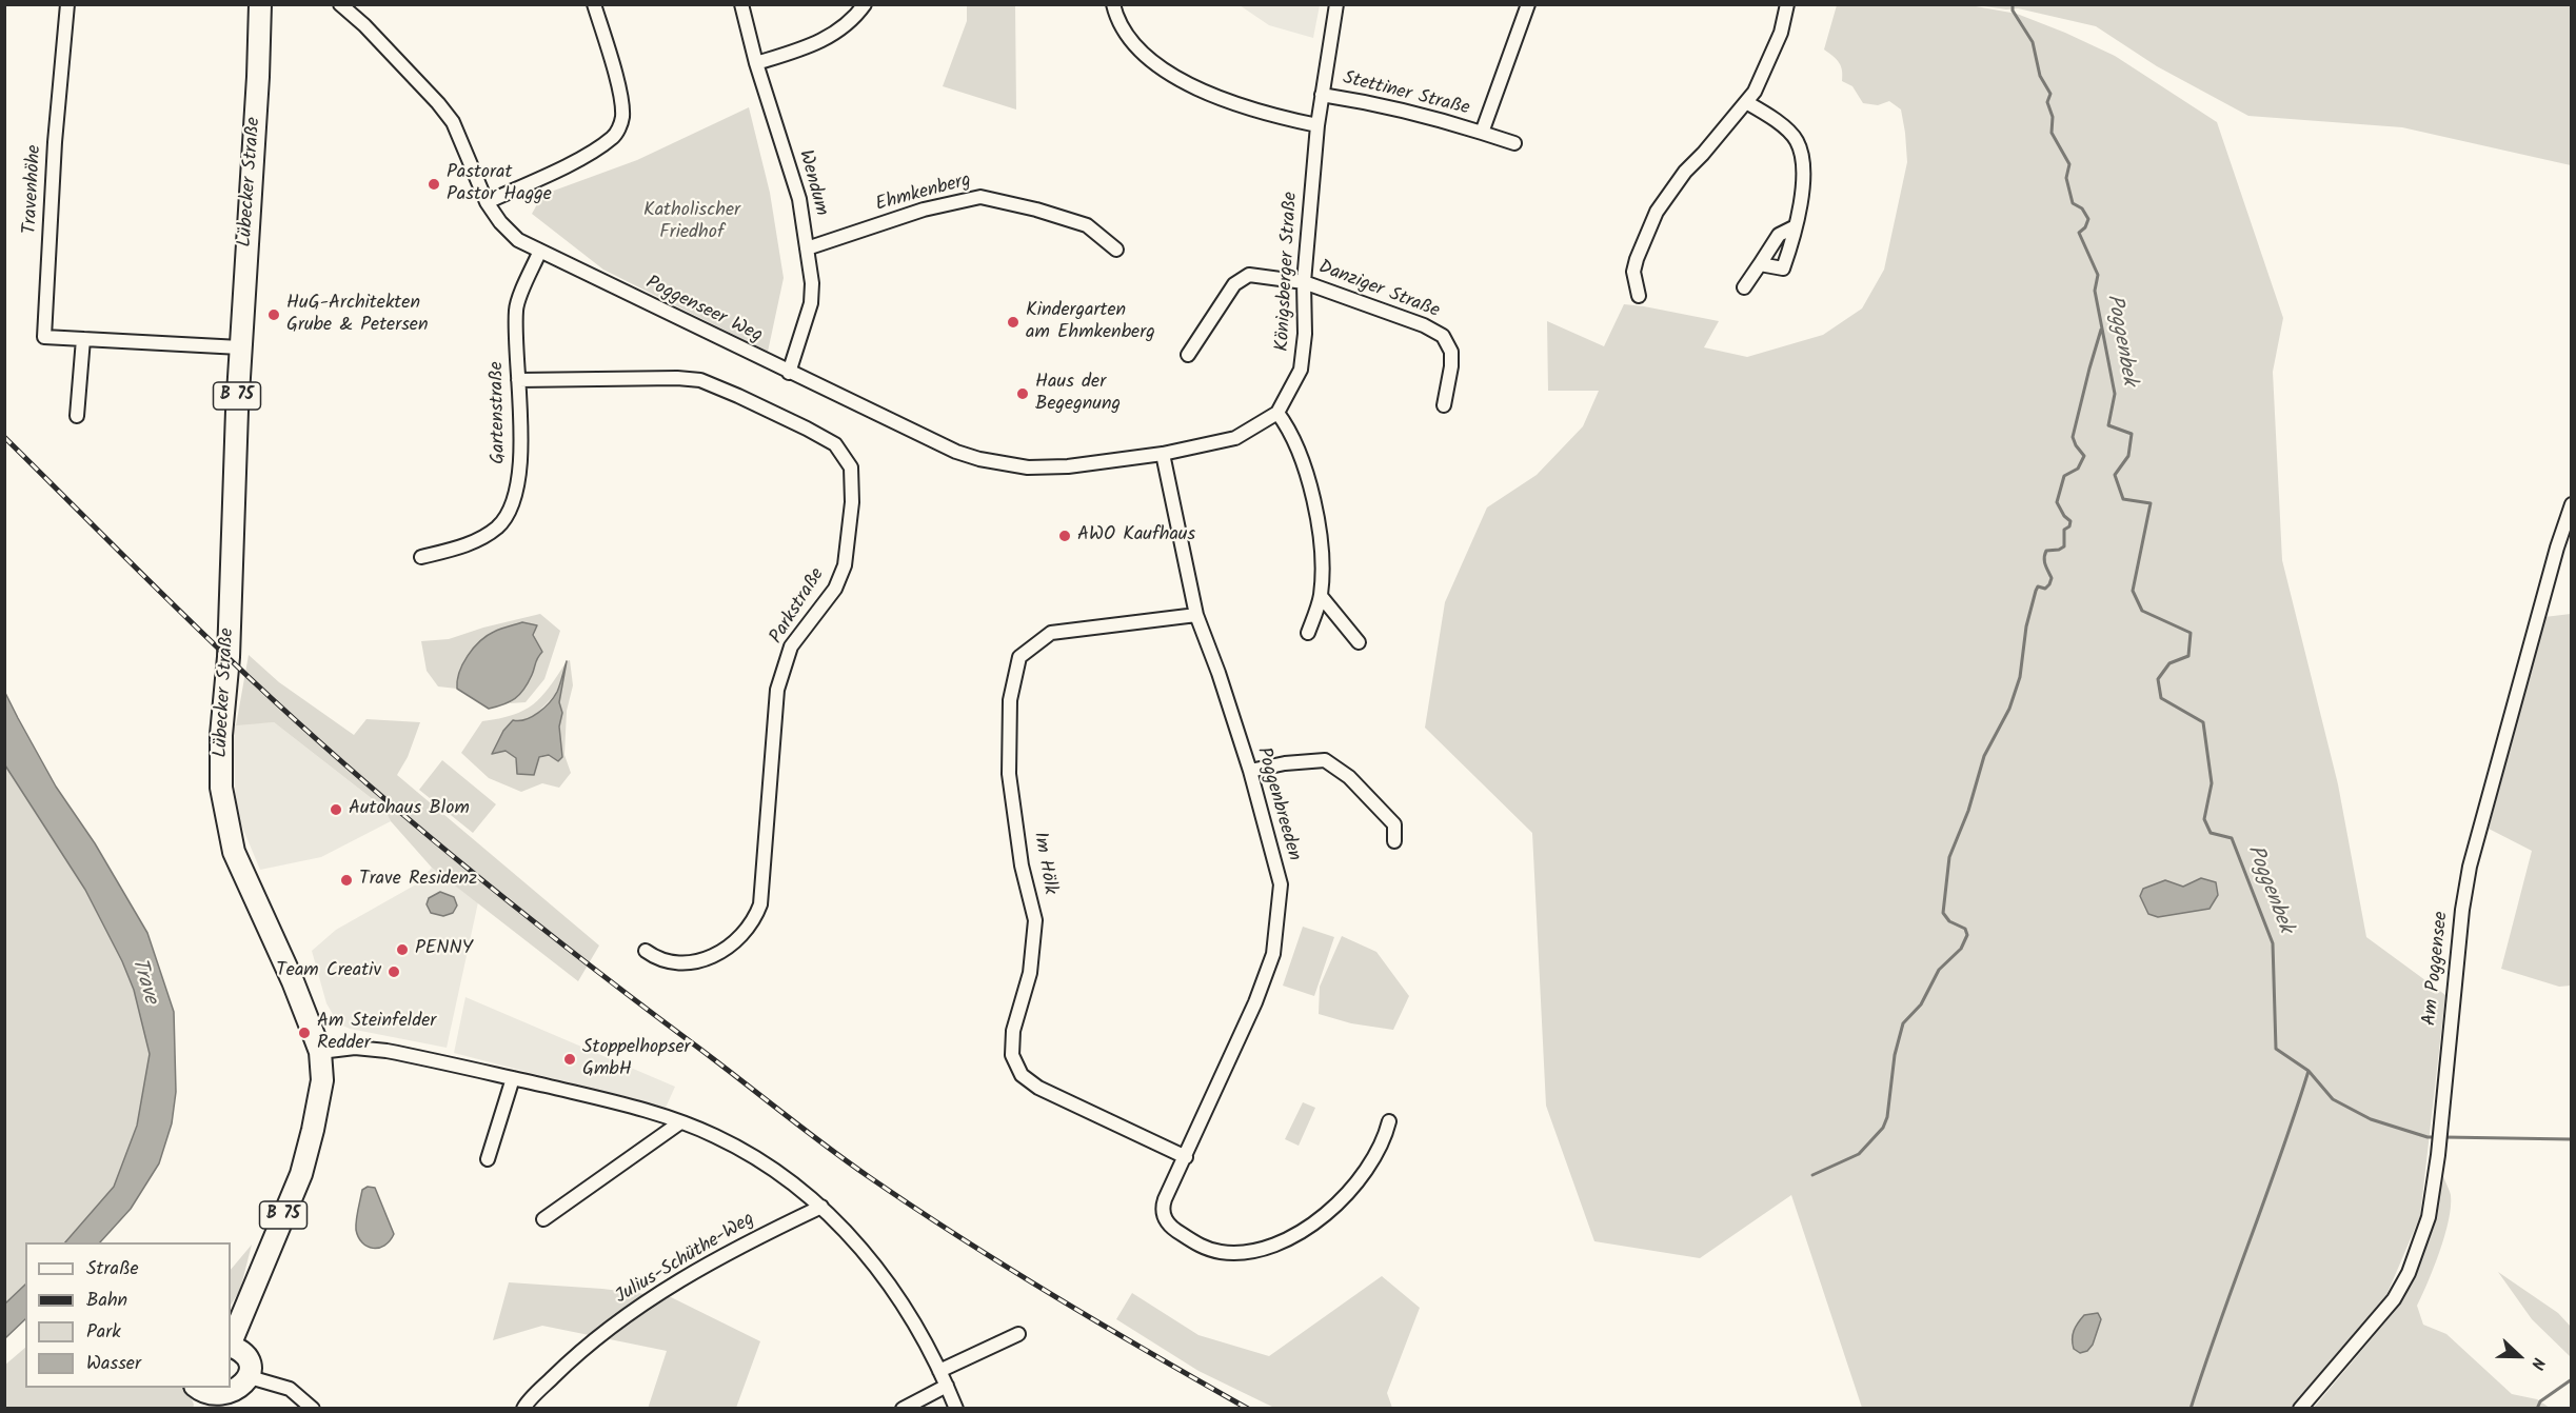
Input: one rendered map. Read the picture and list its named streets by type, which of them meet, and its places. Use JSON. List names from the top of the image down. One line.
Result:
{"streets":{"main road":["Lübecker Straße","B 75"],"street":["Stettiner Straße","Wendum","Travenhöhe","Ehmkenberg","Königsberger Straße","Danziger Straße","Poggenseer Weg","Gartenstraße","Parkstraße","Poggenbreeden","Im Hölk","Am Poggensee","Julius-Schüthe-Weg"]},"crossings":[["Stettiner Straße","Königsberger Straße"],["Lübecker Straße","Travenhöhe"],["Wendum","Ehmkenberg"],["Wendum","Poggenseer Weg"],["Königsberger Straße","Danziger Straße"],["Poggenseer Weg","Gartenstraße"],["Poggenseer Weg","Poggenbreeden"],["Gartenstraße","Parkstraße"],["Poggenbreeden","Im Hölk"]],"water":["Poggenbek","Trave"],"parks":["Katholischer Friedhof"],"places":["Pastorat Pastor Hagge","HuG-Architekten Grube & Petersen","Kindergarten am Ehmkenberg","Haus der Begegnung","AWO Kaufhaus","Autohaus Blom","Trave Residenz","PENNY","Team Creativ","Am Steinfelder Redder","Stoppelhopser GmbH"],"legend":["Straße","Bahn","Park","Wasser"],"north":"right"}
